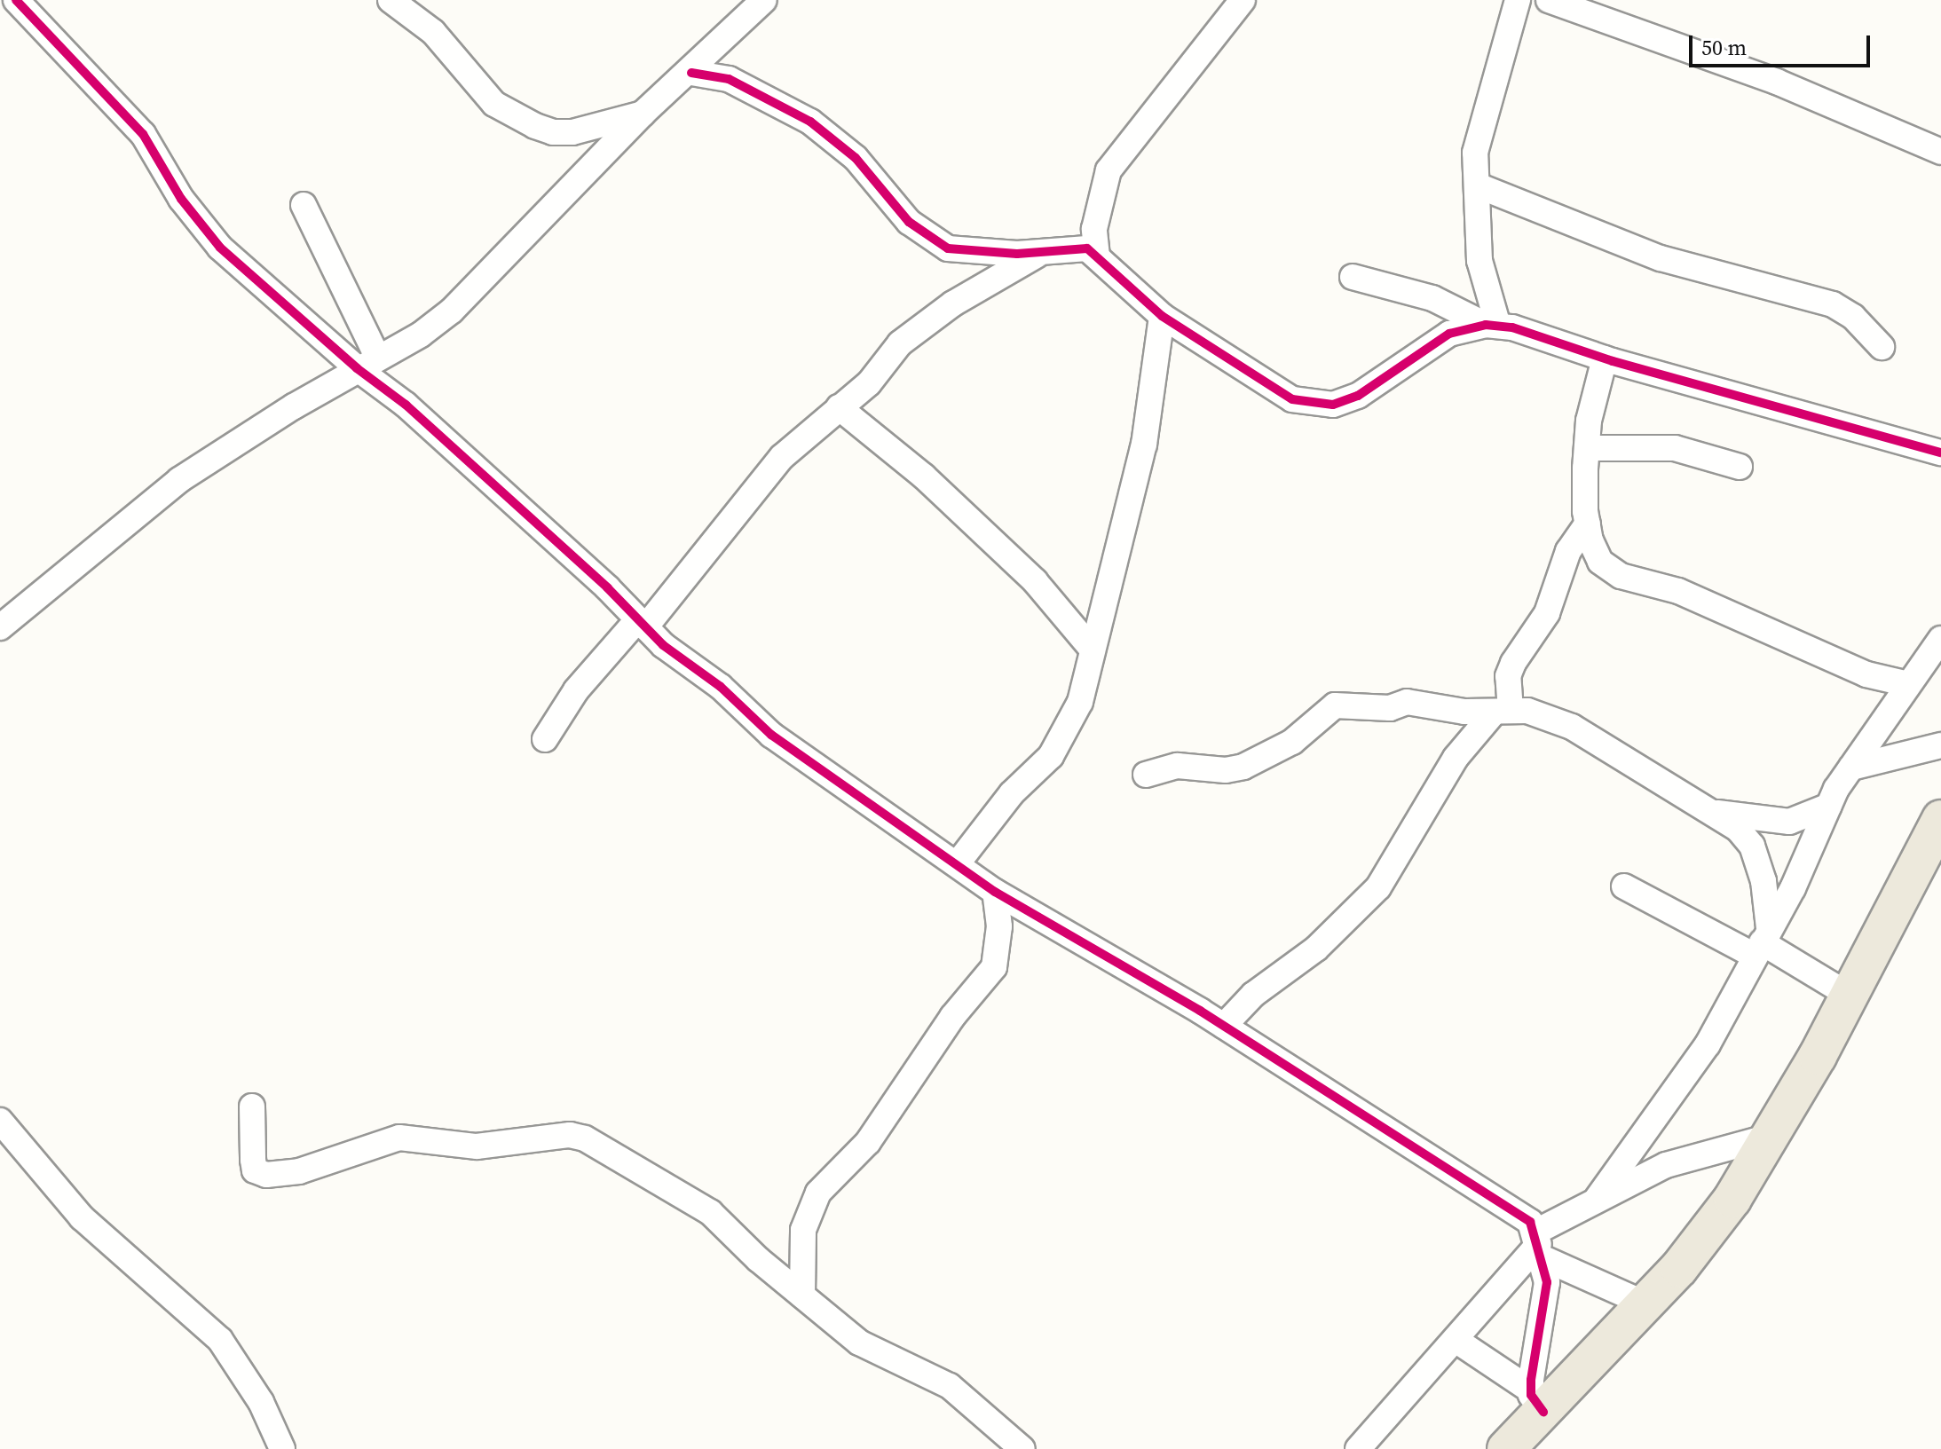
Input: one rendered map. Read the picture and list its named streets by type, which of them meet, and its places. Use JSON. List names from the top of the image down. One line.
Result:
{"scale_bar":"50 m"}
